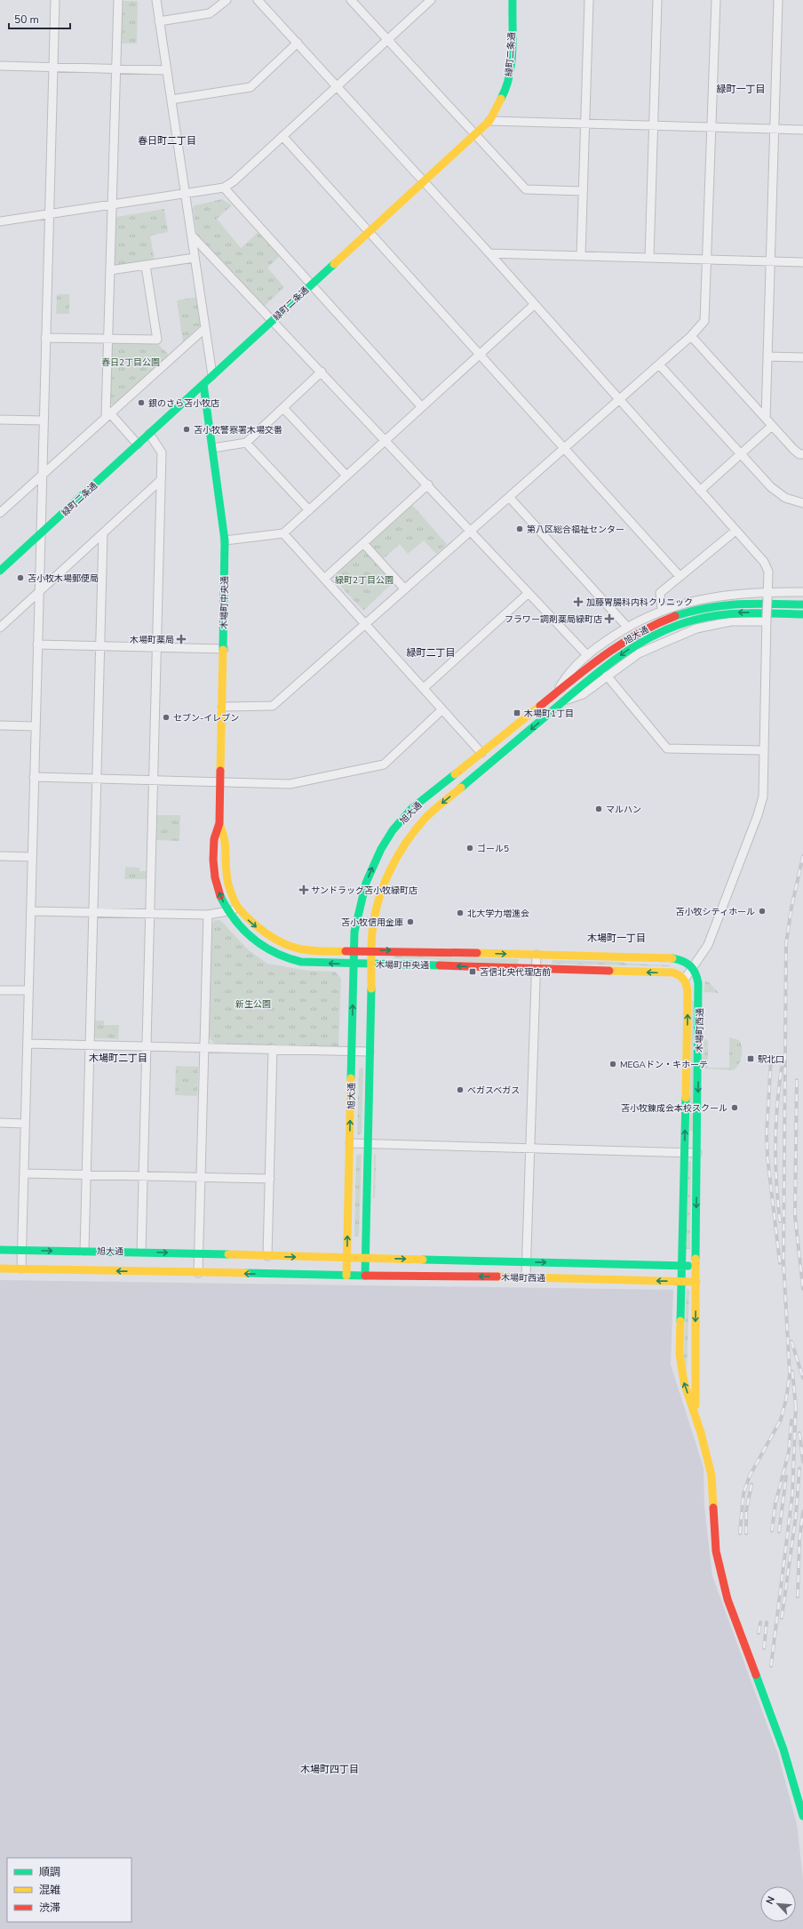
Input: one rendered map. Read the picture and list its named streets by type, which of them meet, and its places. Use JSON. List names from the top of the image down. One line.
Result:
{"streets":{"street":["緑町二条通","木場町中央通","旭大通","木場町西通"]},"crossings":[["緑町二条通","木場町中央通"],["木場町中央通","旭大通"],["木場町中央通","木場町西通"],["旭大通","木場町西通"]],"districts":["緑町一丁目","春日町二丁目","緑町二丁目","木場町一丁目","木場町二丁目","木場町四丁目"],"parks":["春日2丁目公園","緑町2丁目公園","新生公園"],"places":{"other":["銀のさら苫小牧店","苫小牧警察署木場交番","第八区総合福祉センター","苫小牧木場郵便局","セブン-イレブン","マルハン","ゴール5","苫小牧シティホール","北大学力増進会","苫小牧信用金庫","MEGAドン・キホーテ","ベガスベガス","苫小牧錬成会本校スクール"],"health":["加藤胃腸科内科クリニック","フラワー調剤薬局緑町店","木場町薬局","サンドラッグ苫小牧緑町店"],"transit":["木場町1丁目","苫信北央代理店前","駅北口"]},"legend":["順調","混雑","渋滞"],"scale_bar":"50 m","north":"top left"}
